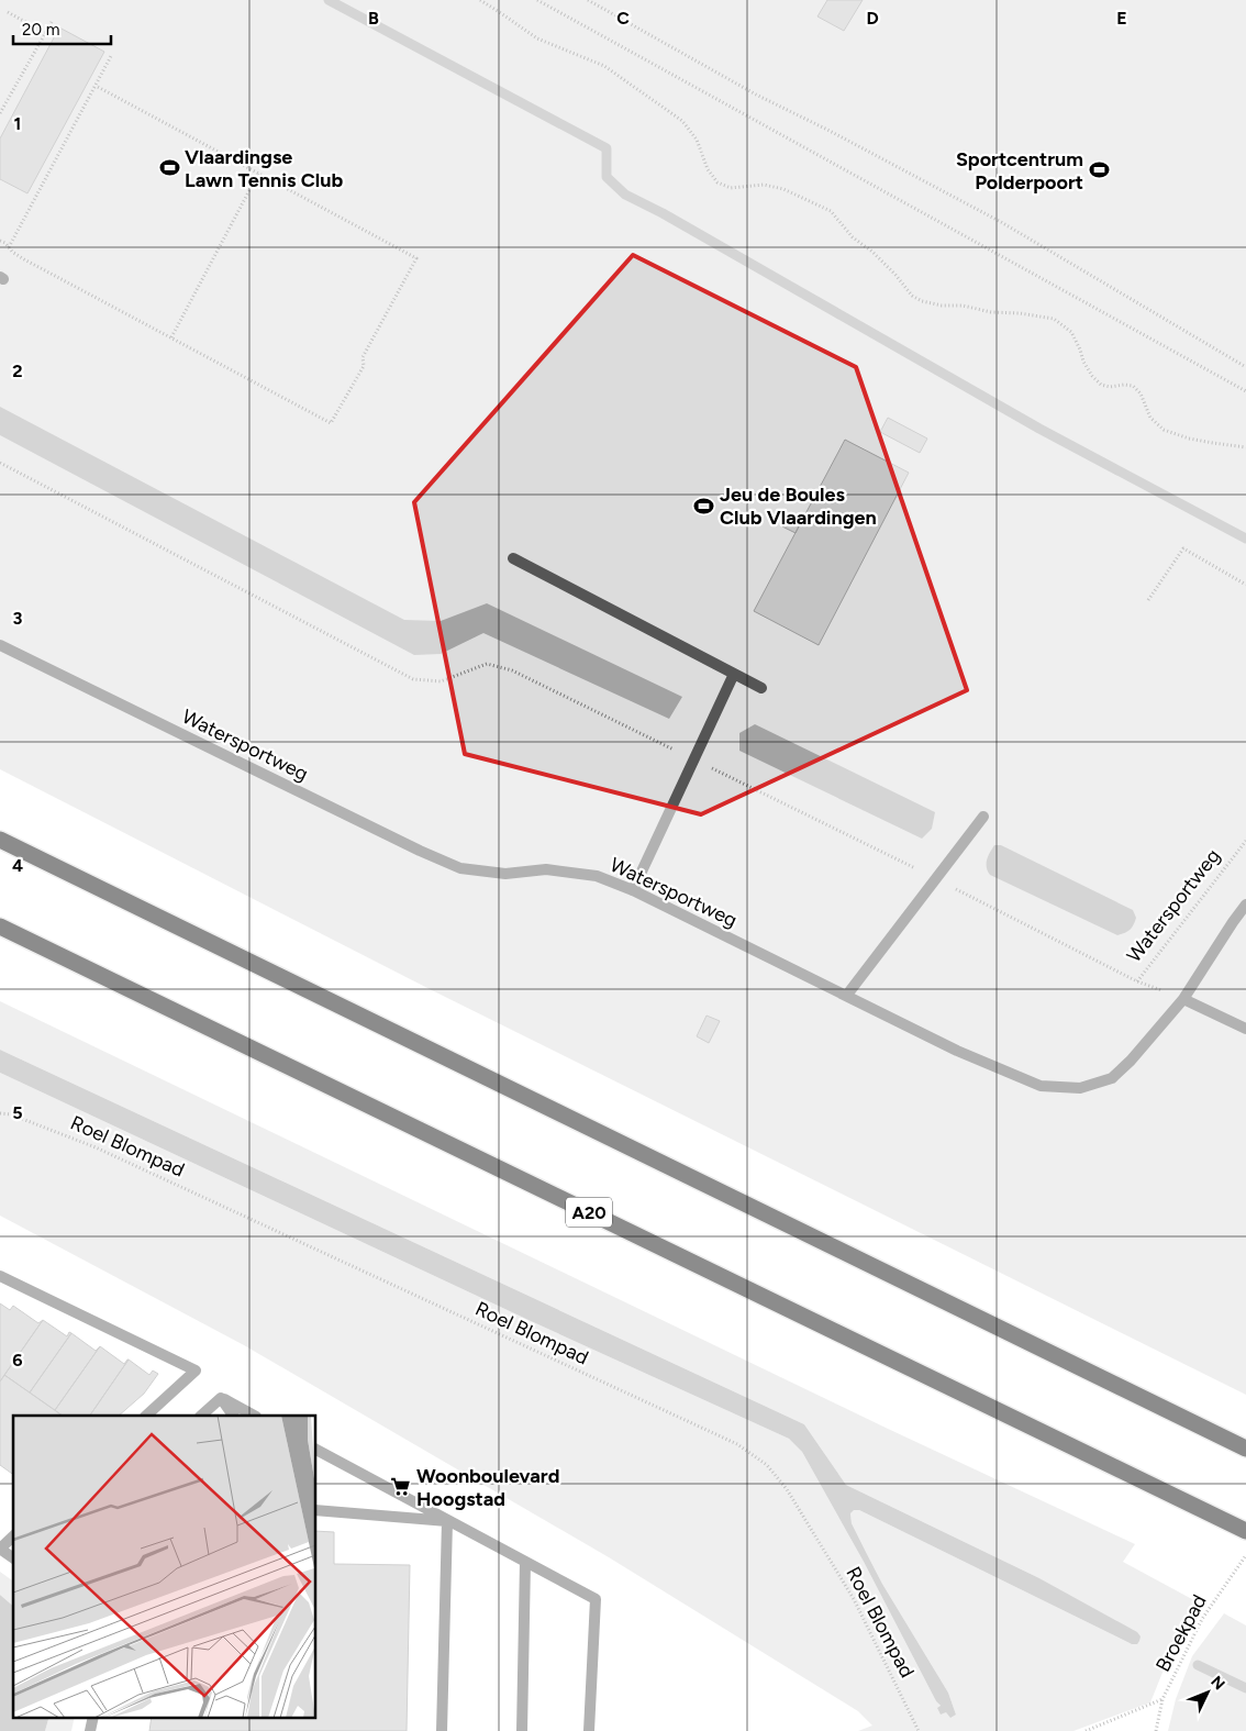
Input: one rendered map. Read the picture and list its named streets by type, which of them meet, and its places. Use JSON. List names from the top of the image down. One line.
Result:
{"streets":{"highway":["A20"],"street":["Watersportweg"],"path":["Roel Blompad","Broekpad"]},"places":{"sports":["Vlaardingse Lawn Tennis Club","Sportcentrum Polderpoort","Jeu de Boules Club Vlaardingen"],"supermarket":["Woonboulevard Hoogstad"]},"scale_bar":"20 m","north":"top right","grid":{"columns":["B","C","D","E"],"rows":["1","2","3","4","5","6"]}}
